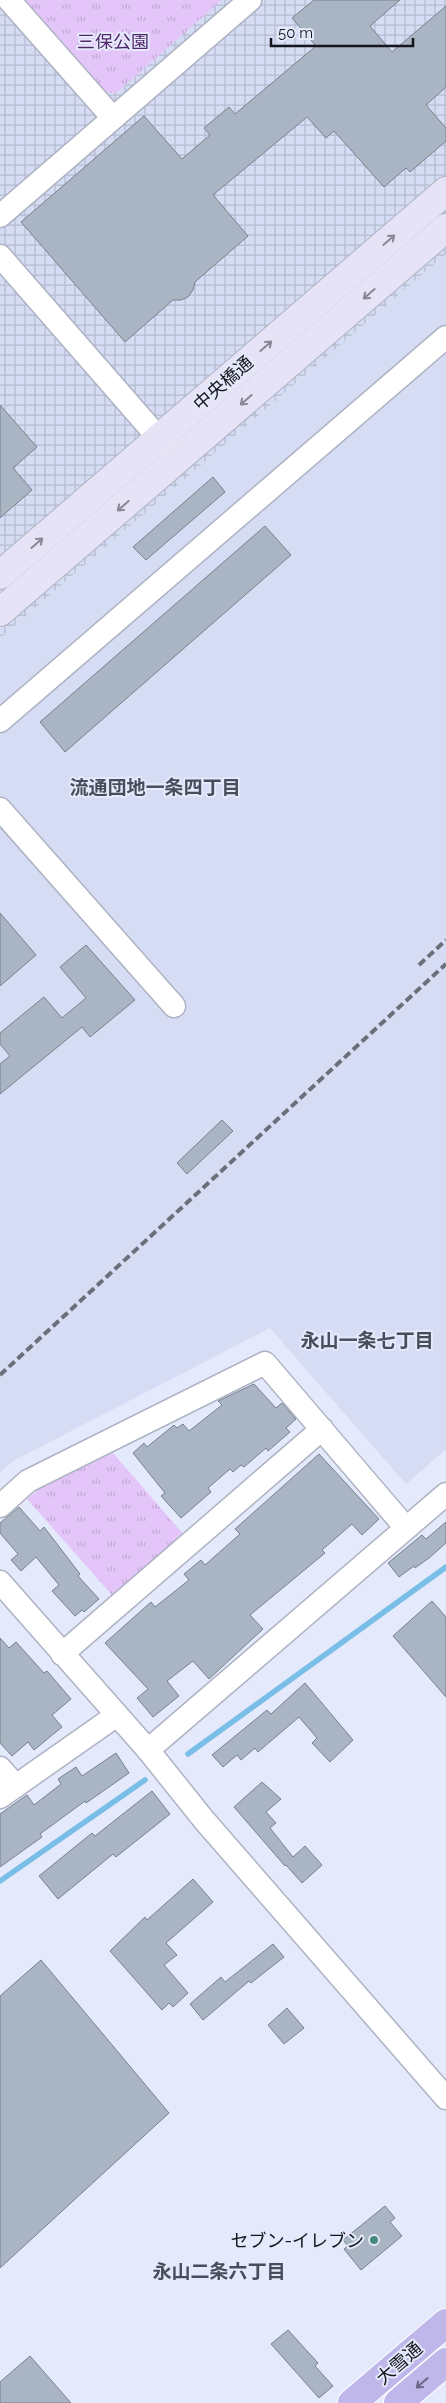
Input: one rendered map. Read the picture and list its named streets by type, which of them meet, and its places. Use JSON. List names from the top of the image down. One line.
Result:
{"streets":{"highway":["大雪通"],"main road":["中央橋通"]},"districts":["流通団地一条四丁目","永山一条七丁目","永山二条六丁目"],"parks":["三保公園"],"places":["セブン-イレブン"],"scale_bar":"50 m"}
